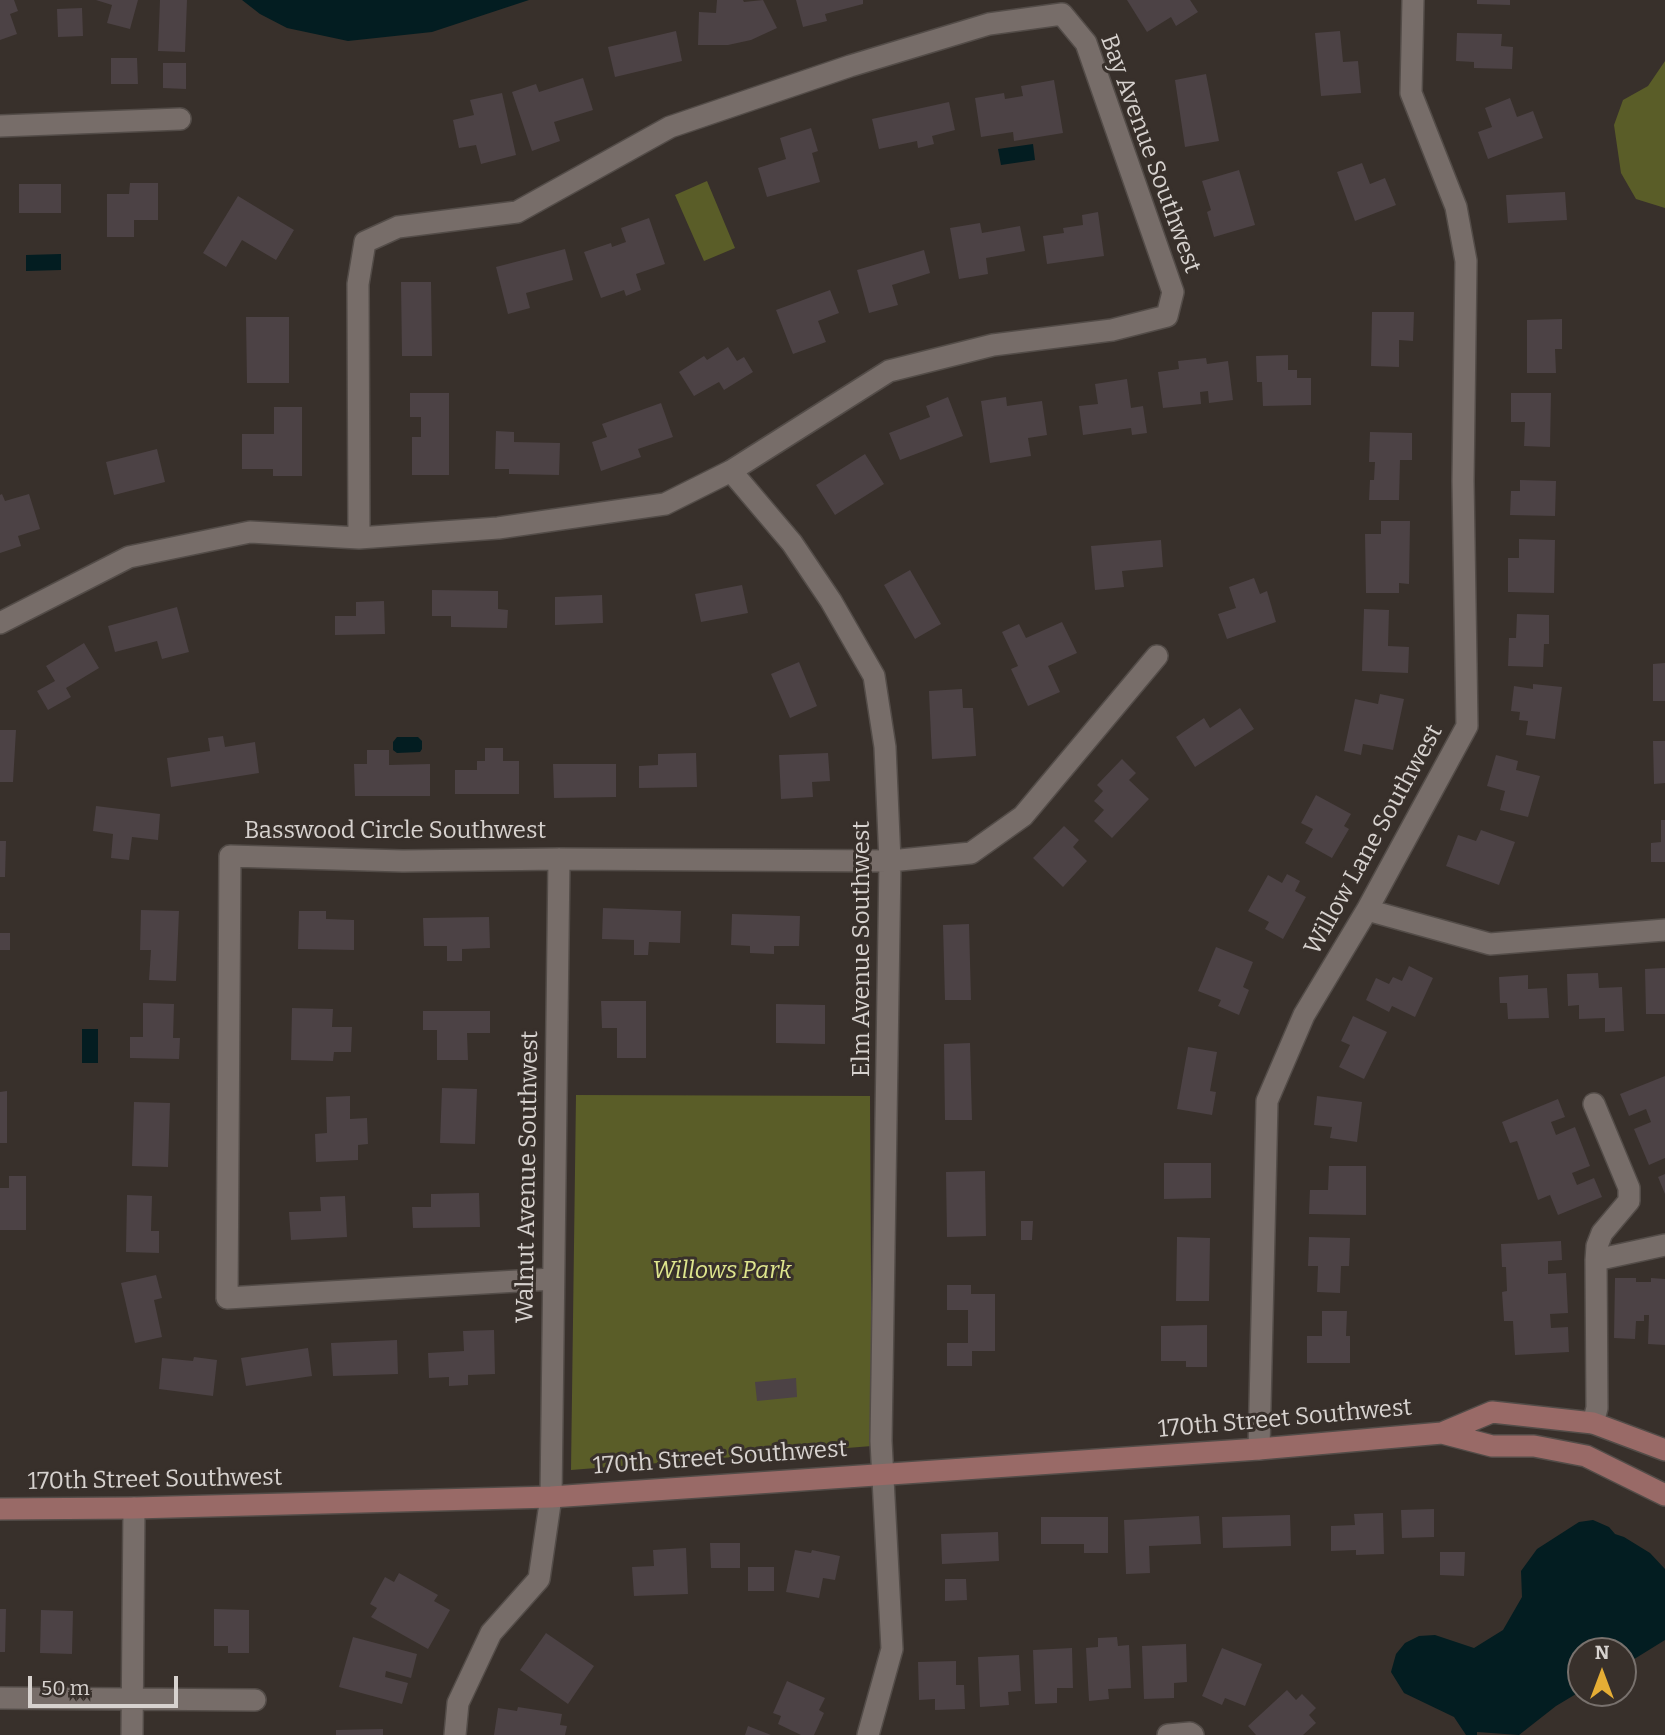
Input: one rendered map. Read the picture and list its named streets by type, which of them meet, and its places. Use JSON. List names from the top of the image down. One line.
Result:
{"streets":{"street":["Bay Avenue Southwest","Basswood Circle Southwest","Willow Lane Southwest","Elm Avenue Southwest","Walnut Avenue Southwest","170th Street Southwest"]},"crossings":[["Bay Avenue Southwest","Elm Avenue Southwest"],["Basswood Circle Southwest","Elm Avenue Southwest"],["Basswood Circle Southwest","Walnut Avenue Southwest"],["Willow Lane Southwest","170th Street Southwest"],["Elm Avenue Southwest","170th Street Southwest"],["Walnut Avenue Southwest","170th Street Southwest"]],"parks":["Willows Park"],"scale_bar":"50 m","north":"top"}
